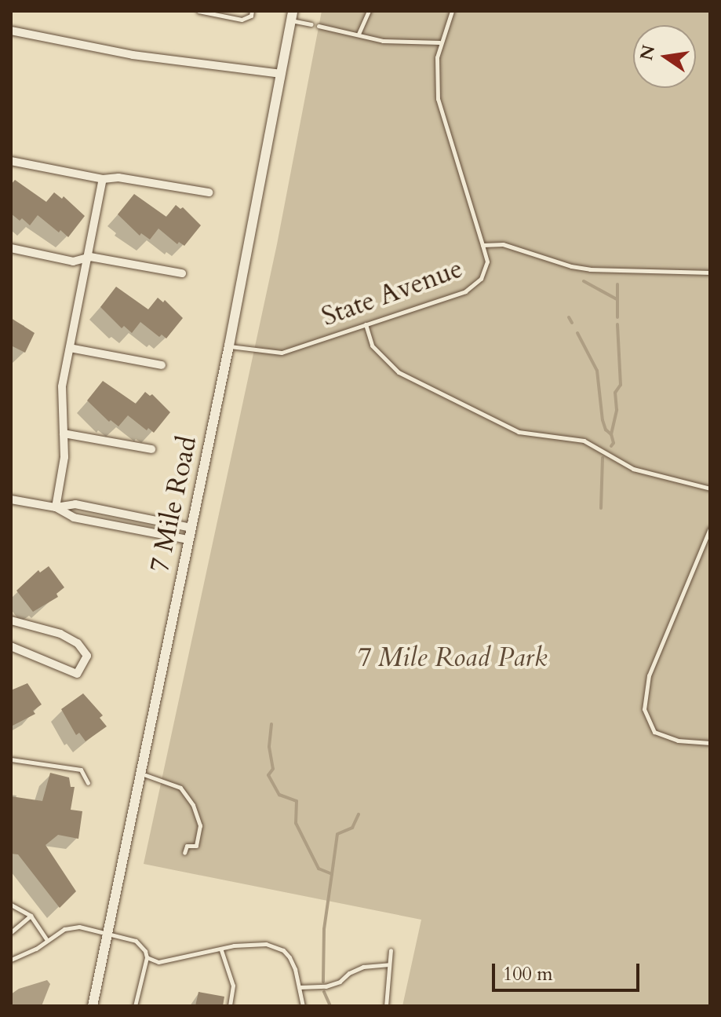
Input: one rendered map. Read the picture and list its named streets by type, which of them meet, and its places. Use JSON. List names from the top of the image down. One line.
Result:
{"streets":{"street":["7 Mile Road"],"lane":["State Avenue"]},"crossings":[["State Avenue","7 Mile Road"]],"parks":["7 Mile Road Park"],"scale_bar":"100 m","north":"left"}
